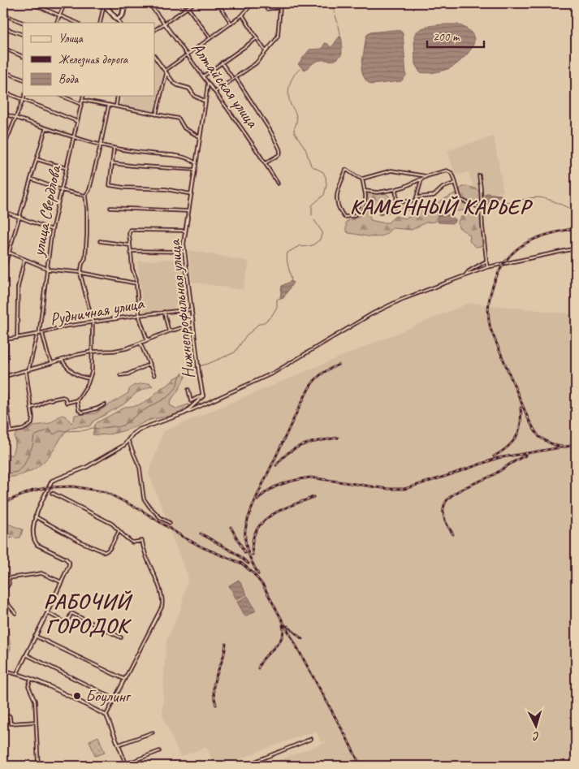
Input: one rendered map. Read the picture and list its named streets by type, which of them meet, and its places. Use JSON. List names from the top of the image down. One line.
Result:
{"streets":{"street":["Алтайская улица","улица Свердлова","Нижнепрофильная улица","Рудничная улица"]},"crossings":[["Алтайская улица","Нижнепрофильная улица"],["улица Свердлова","Рудничная улица"],["Нижнепрофильная улица","Рудничная улица"]],"districts":["КАМЕННЫЙ КАРЬЕР","РАБОЧИЙ ГОРОДОК"],"places":["Боулинг"],"legend":["Улица","Железная дорога","Вода"],"scale_bar":"200 m","north":"bottom"}
